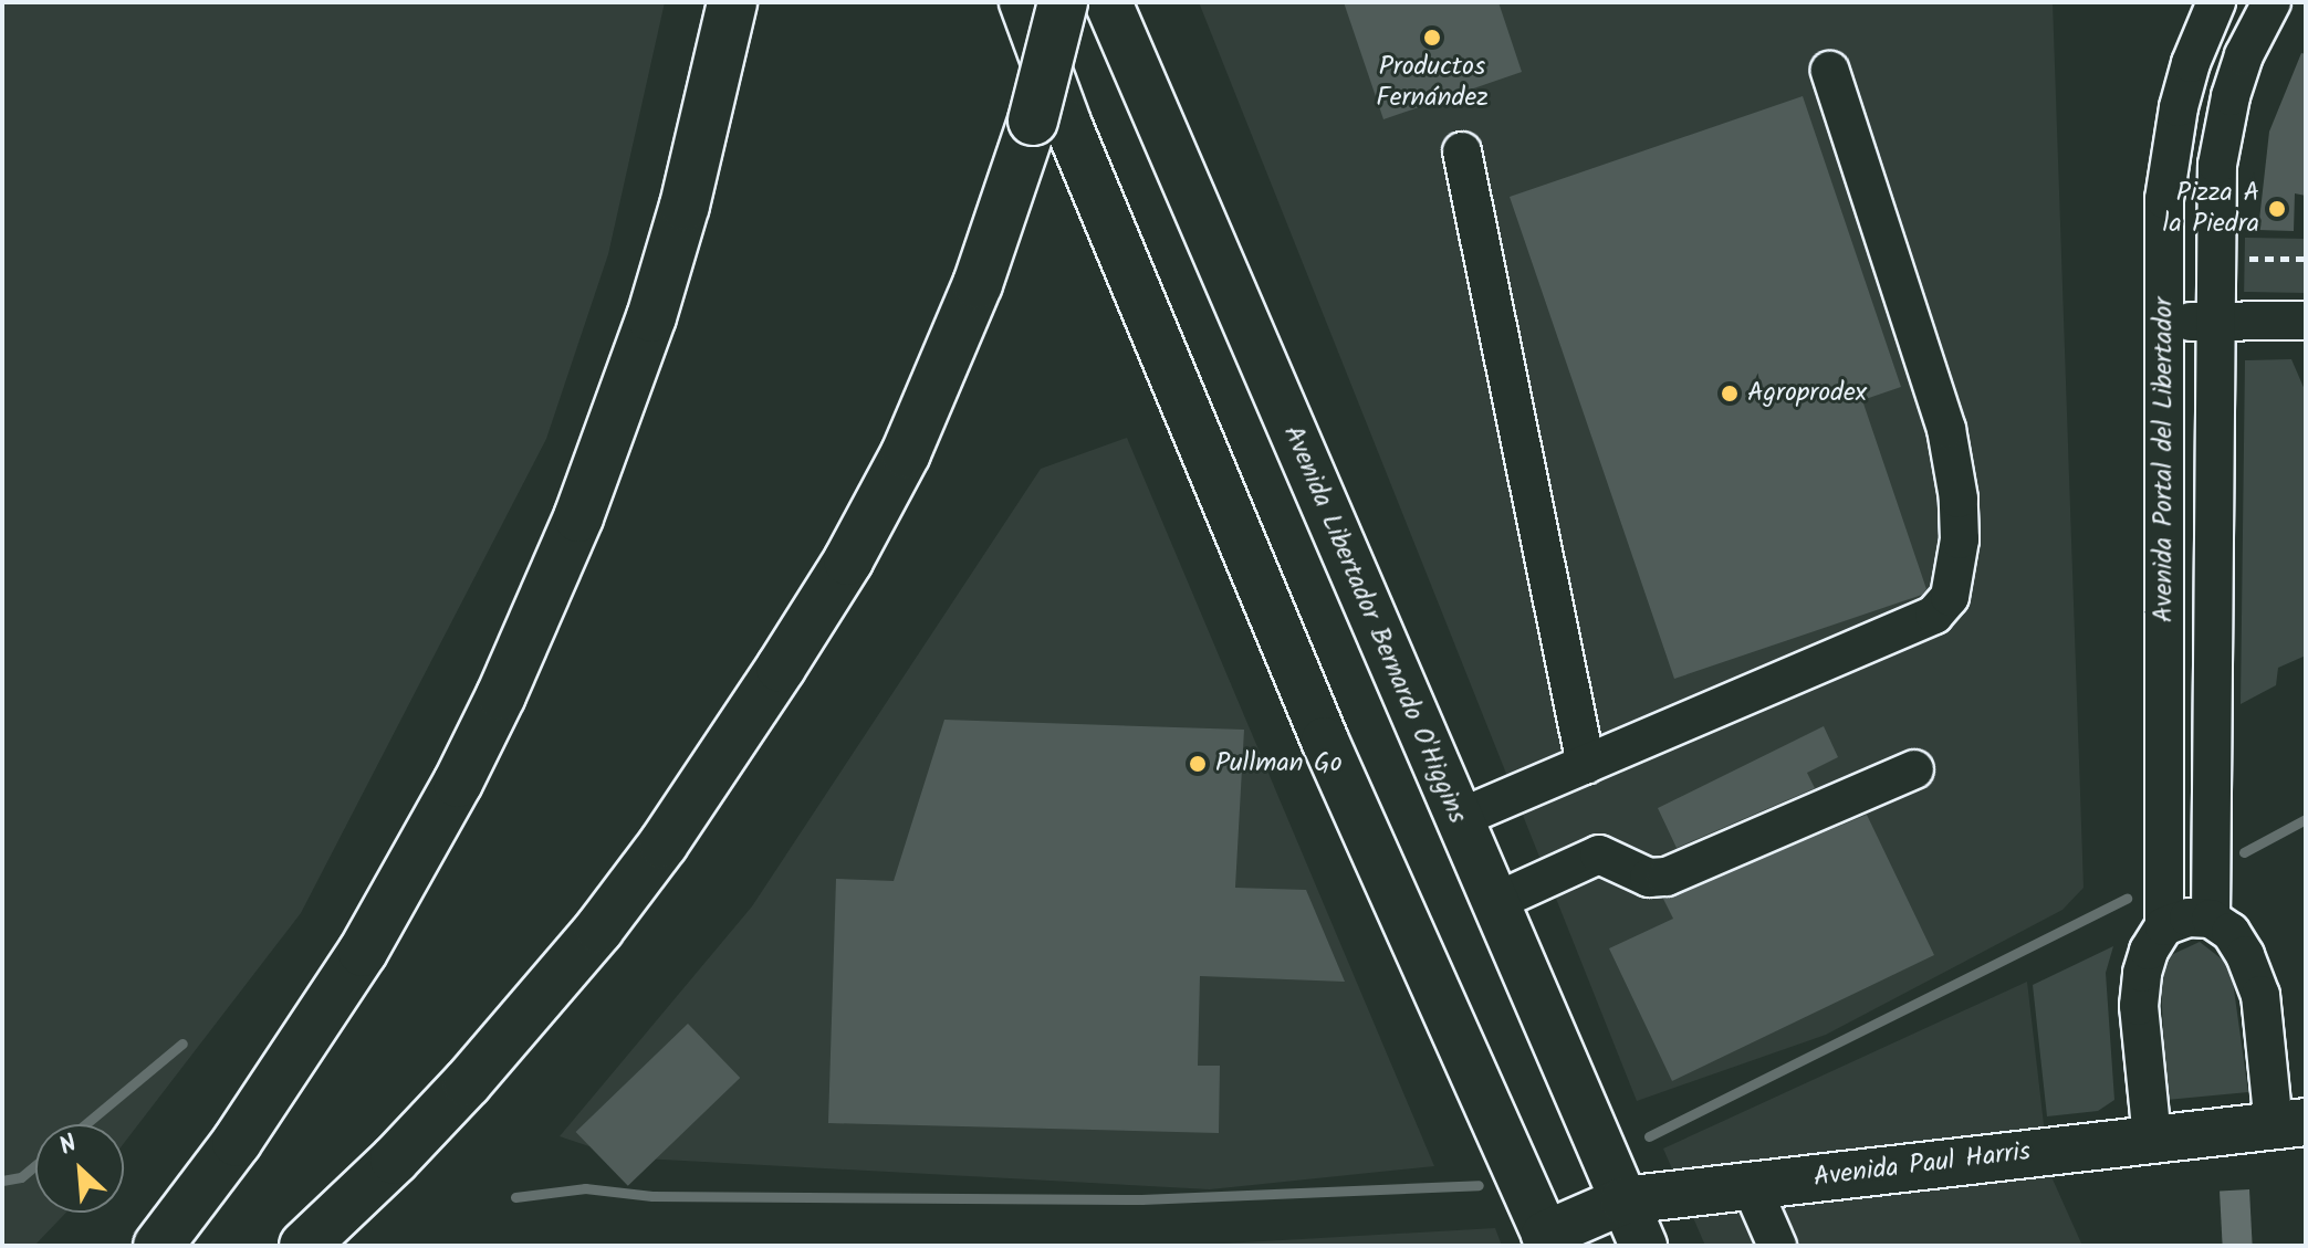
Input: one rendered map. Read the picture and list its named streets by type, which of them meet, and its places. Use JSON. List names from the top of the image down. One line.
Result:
{"streets":{"main road":["Avenida Libertador Bernardo O'Higgins","Avenida Paul Harris"],"street":["Avenida Portal del Libertador"]},"crossings":[["Avenida Portal del Libertador","Avenida Paul Harris"],["Avenida Libertador Bernardo O'Higgins","Avenida Paul Harris"]],"places":["Productos Fernández","Pizza A la Piedra","Agroprodex","Pullman Go"],"north":"top left"}
